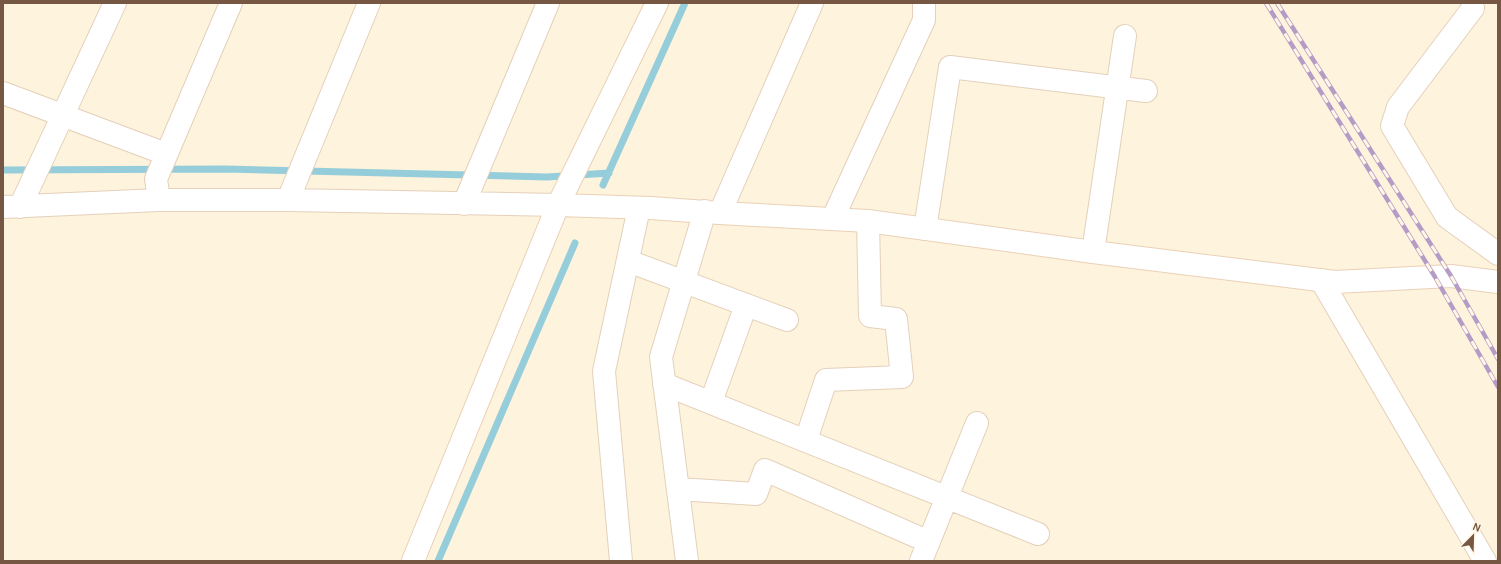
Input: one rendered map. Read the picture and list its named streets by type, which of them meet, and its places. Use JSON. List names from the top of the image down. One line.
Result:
{"north":"top right"}
